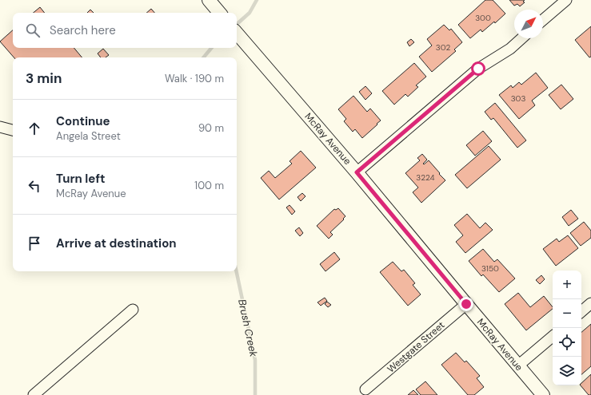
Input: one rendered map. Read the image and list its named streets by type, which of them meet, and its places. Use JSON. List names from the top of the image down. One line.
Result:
{"streets":{"street":["McRay Avenue","Westgate Street"]},"crossings":[["McRay Avenue","Westgate Street"]],"water":["Brush Creek"],"house_numbers":["300","302","303","3224","3150"],"north":"top right","page":{"search":"Search here","heading":["3 min","Walk · 190 m"],"list":[["Continue","Angela Street","90 m"],["Turn left","McRay Avenue","100 m"],"Arrive at destination"],"map_buttons":["+","−"]}}
